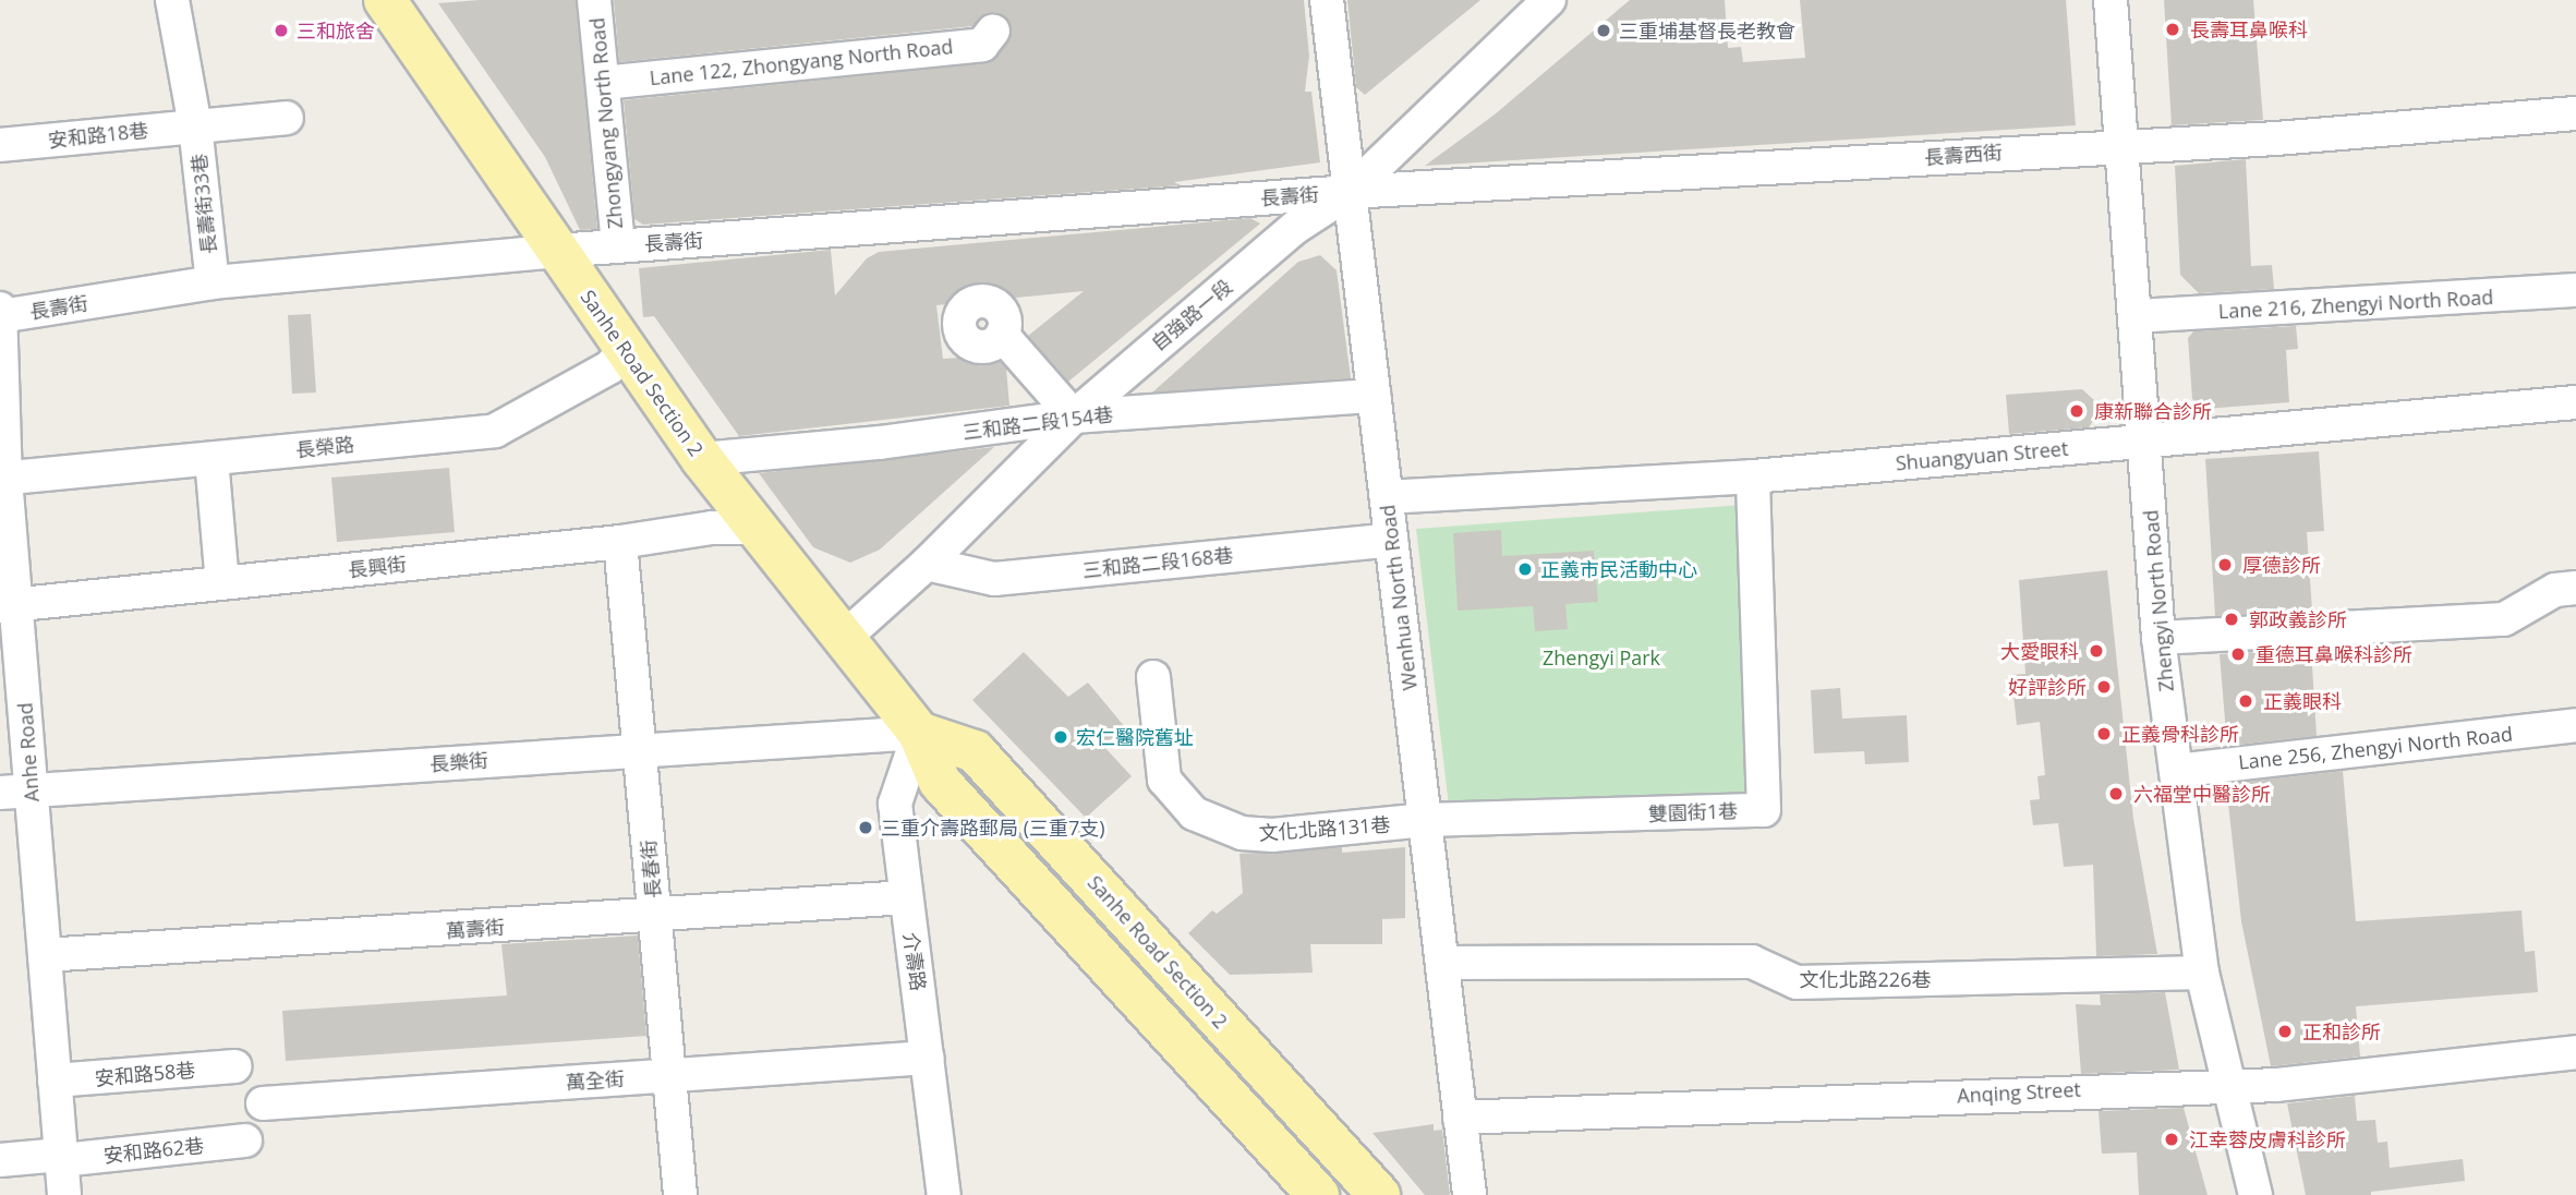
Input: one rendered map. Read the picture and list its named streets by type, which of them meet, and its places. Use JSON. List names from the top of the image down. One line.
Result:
{"streets":{"main road":["Sanhe Road Section 2"],"street":["Lane 122, Zhongyang North Road","Zhongyang North Road","安和路18巷","長壽西街","長壽街","長壽街33巷","Lane 216, Zhengyi North Road","自強路一段","三和路二段154巷","長榮路","Shuangyuan Street","三和路二段168巷","長興街","Wenhua North Road","Zhengyi North Road","Lane 256, Zhengyi North Road","Anhe Road","長樂街","雙園街1巷","文化北路131巷","長春街","萬壽街","介壽路","文化北路226巷","安和路58巷","萬全街","Anqing Street","安和路62巷"]},"crossings":[["Lane 122, Zhongyang North Road","Zhongyang North Road"],["Zhongyang North Road","長壽街"],["安和路18巷","長壽街33巷"],["長壽西街","長壽街"],["長壽西街","自強路一段"],["長壽西街","Wenhua North Road"],["長壽西街","Zhengyi North Road"],["長壽街","長壽街33巷"],["長壽街","自強路一段"],["長壽街","Sanhe Road Section 2"],["長壽街","Wenhua North Road"],["長壽街","Anhe Road"],["Lane 216, Zhengyi North Road","Zhengyi North Road"],["自強路一段","Sanhe Road Section 2"],["自強路一段","三和路二段154巷"],["自強路一段","三和路二段168巷"],["自強路一段","Wenhua North Road"],["Sanhe Road Section 2","三和路二段154巷"],["Sanhe Road Section 2","長榮路"],["Sanhe Road Section 2","長興街"],["Sanhe Road Section 2","長樂街"],["Sanhe Road Section 2","介壽路"],["三和路二段154巷","Wenhua North Road"],["長榮路","Anhe Road"],["Shuangyuan Street","Wenhua North Road"],["Shuangyuan Street","Zhengyi North Road"],["Shuangyuan Street","雙園街1巷"],["三和路二段168巷","Wenhua North Road"],["長興街","Anhe Road"],["長興街","長春街"],["Wenhua North Road","雙園街1巷"],["Wenhua North Road","文化北路131巷"],["Wenhua North Road","文化北路226巷"],["Wenhua North Road","Anqing Street"],["Zhengyi North Road","Lane 256, Zhengyi North Road"],["Zhengyi North Road","文化北路226巷"],["Zhengyi North Road","Anqing Street"],["Anhe Road","長樂街"],["Anhe Road","萬壽街"],["Anhe Road","安和路58巷"],["Anhe Road","安和路62巷"],["長樂街","長春街"],["長樂街","介壽路"],["雙園街1巷","文化北路131巷"],["長春街","萬壽街"],["長春街","萬全街"],["萬壽街","介壽路"],["介壽路","萬全街"]],"parks":["Zhengyi Park"],"places":["長壽耳鼻喉科","三和旅舍","三重埔基督長老教會","康新聯合診所","厚德診所","正義市民活動中心","郭政義診所","大愛眼科","重德耳鼻喉科診所","好評診所","正義眼科","正義骨科診所","宏仁醫院舊址","六福堂中醫診所","三重介壽路郵局 (三重7支)","正和診所","江幸蓉皮膚科診所"]}
